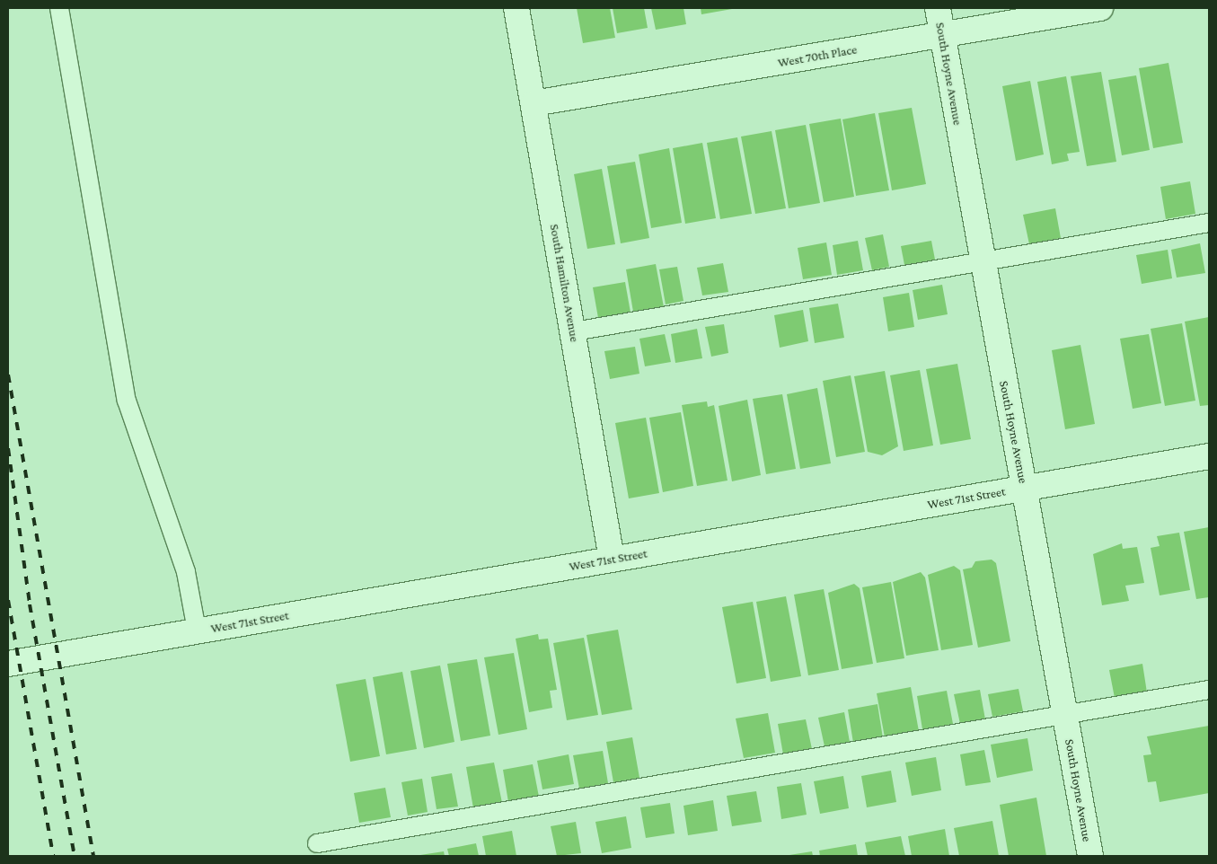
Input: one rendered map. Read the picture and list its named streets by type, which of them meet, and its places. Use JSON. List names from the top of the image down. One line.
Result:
{"streets":{"street":["West 70th Place","South Hoyne Avenue","South Hamilton Avenue","West 71st Street"]},"crossings":[["West 70th Place","South Hoyne Avenue"],["West 70th Place","South Hamilton Avenue"],["South Hoyne Avenue","West 71st Street"],["South Hamilton Avenue","West 71st Street"]]}
